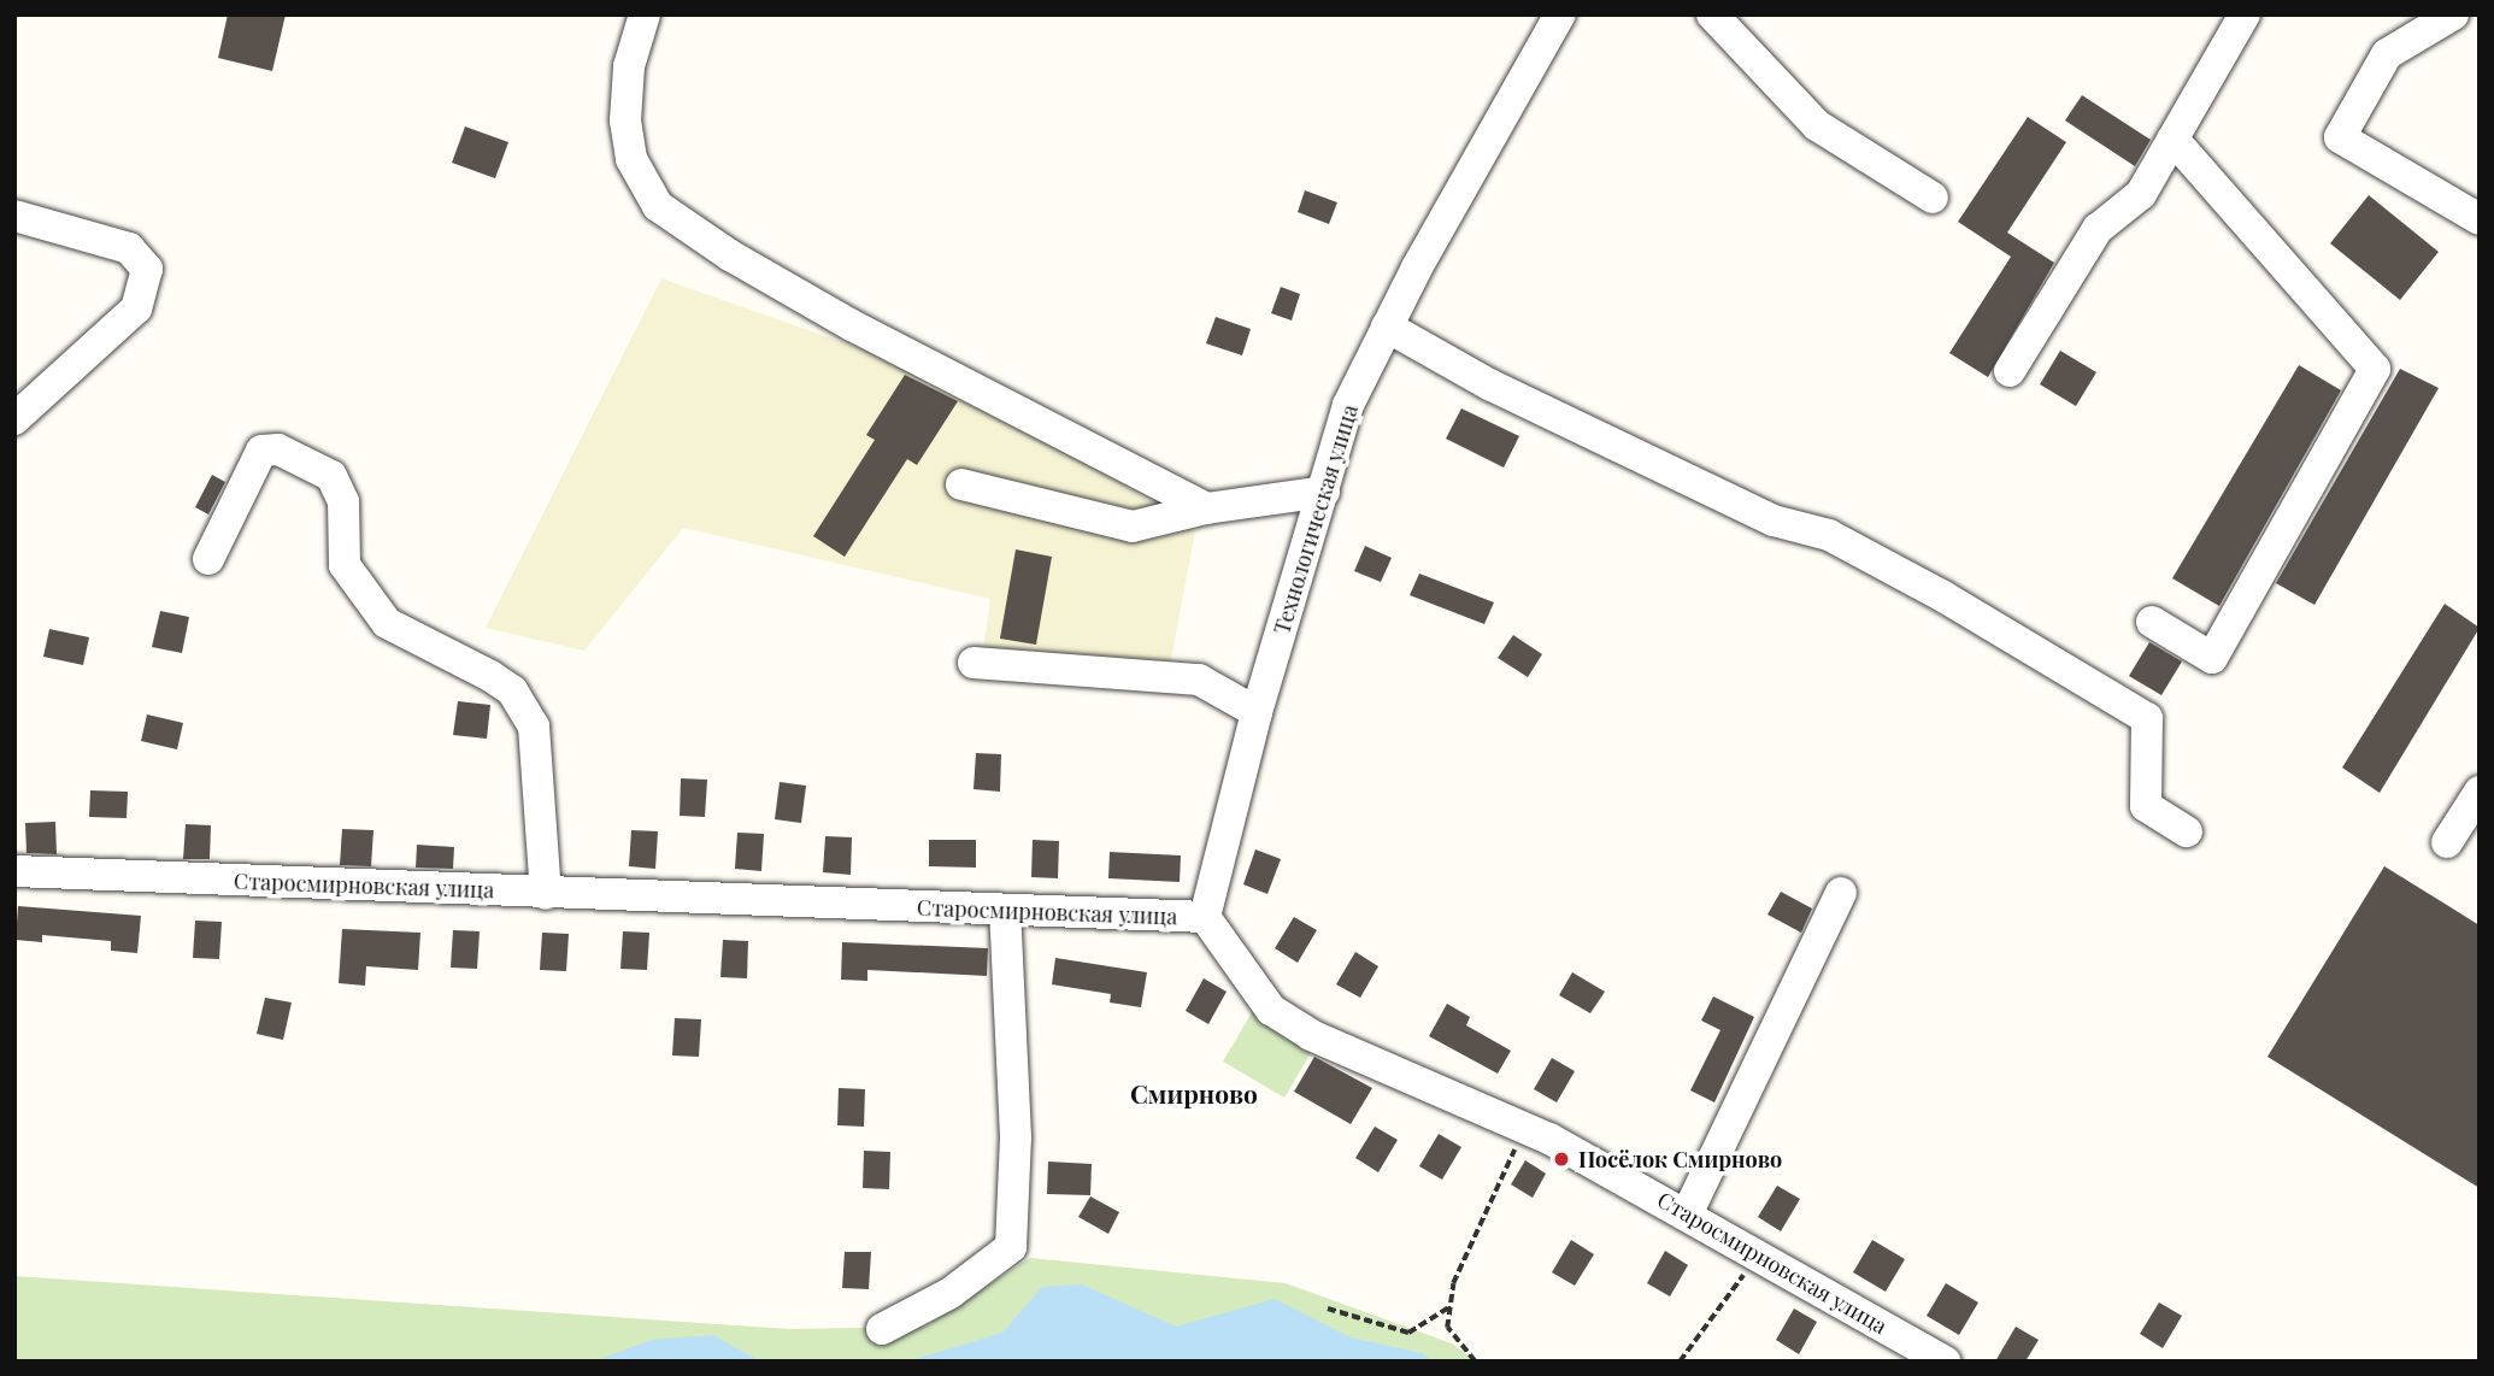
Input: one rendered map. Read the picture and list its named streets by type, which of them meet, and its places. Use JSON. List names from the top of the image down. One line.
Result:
{"streets":{"street":["Технологическая улица","Старосмирновская улица"]},"crossings":[["Технологическая улица","Старосмирновская улица"]],"districts":["Смирново"],"places":["Посёлок Смирново"]}
